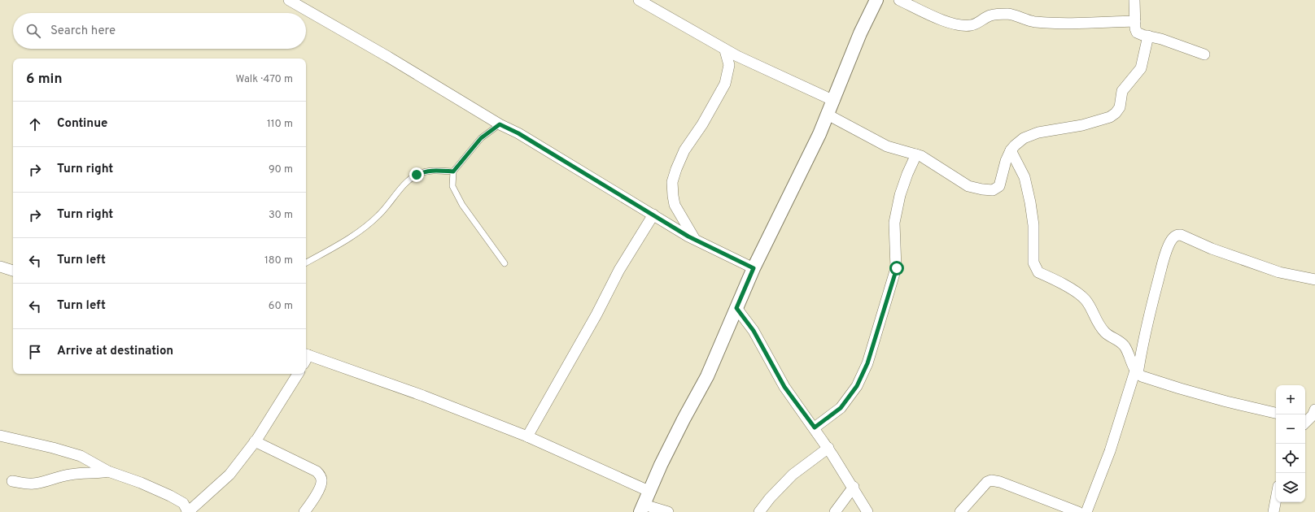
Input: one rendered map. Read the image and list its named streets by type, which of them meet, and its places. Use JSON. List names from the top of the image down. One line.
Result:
{"page":{"search":"Search here","heading":["6 min","Walk · 470 m"],"list":[["Continue","110 m"],["Turn right","90 m"],["Turn right","30 m"],["Turn left","180 m"],["Turn left","60 m"],"Arrive at destination"],"map_buttons":["+","−"]}}
